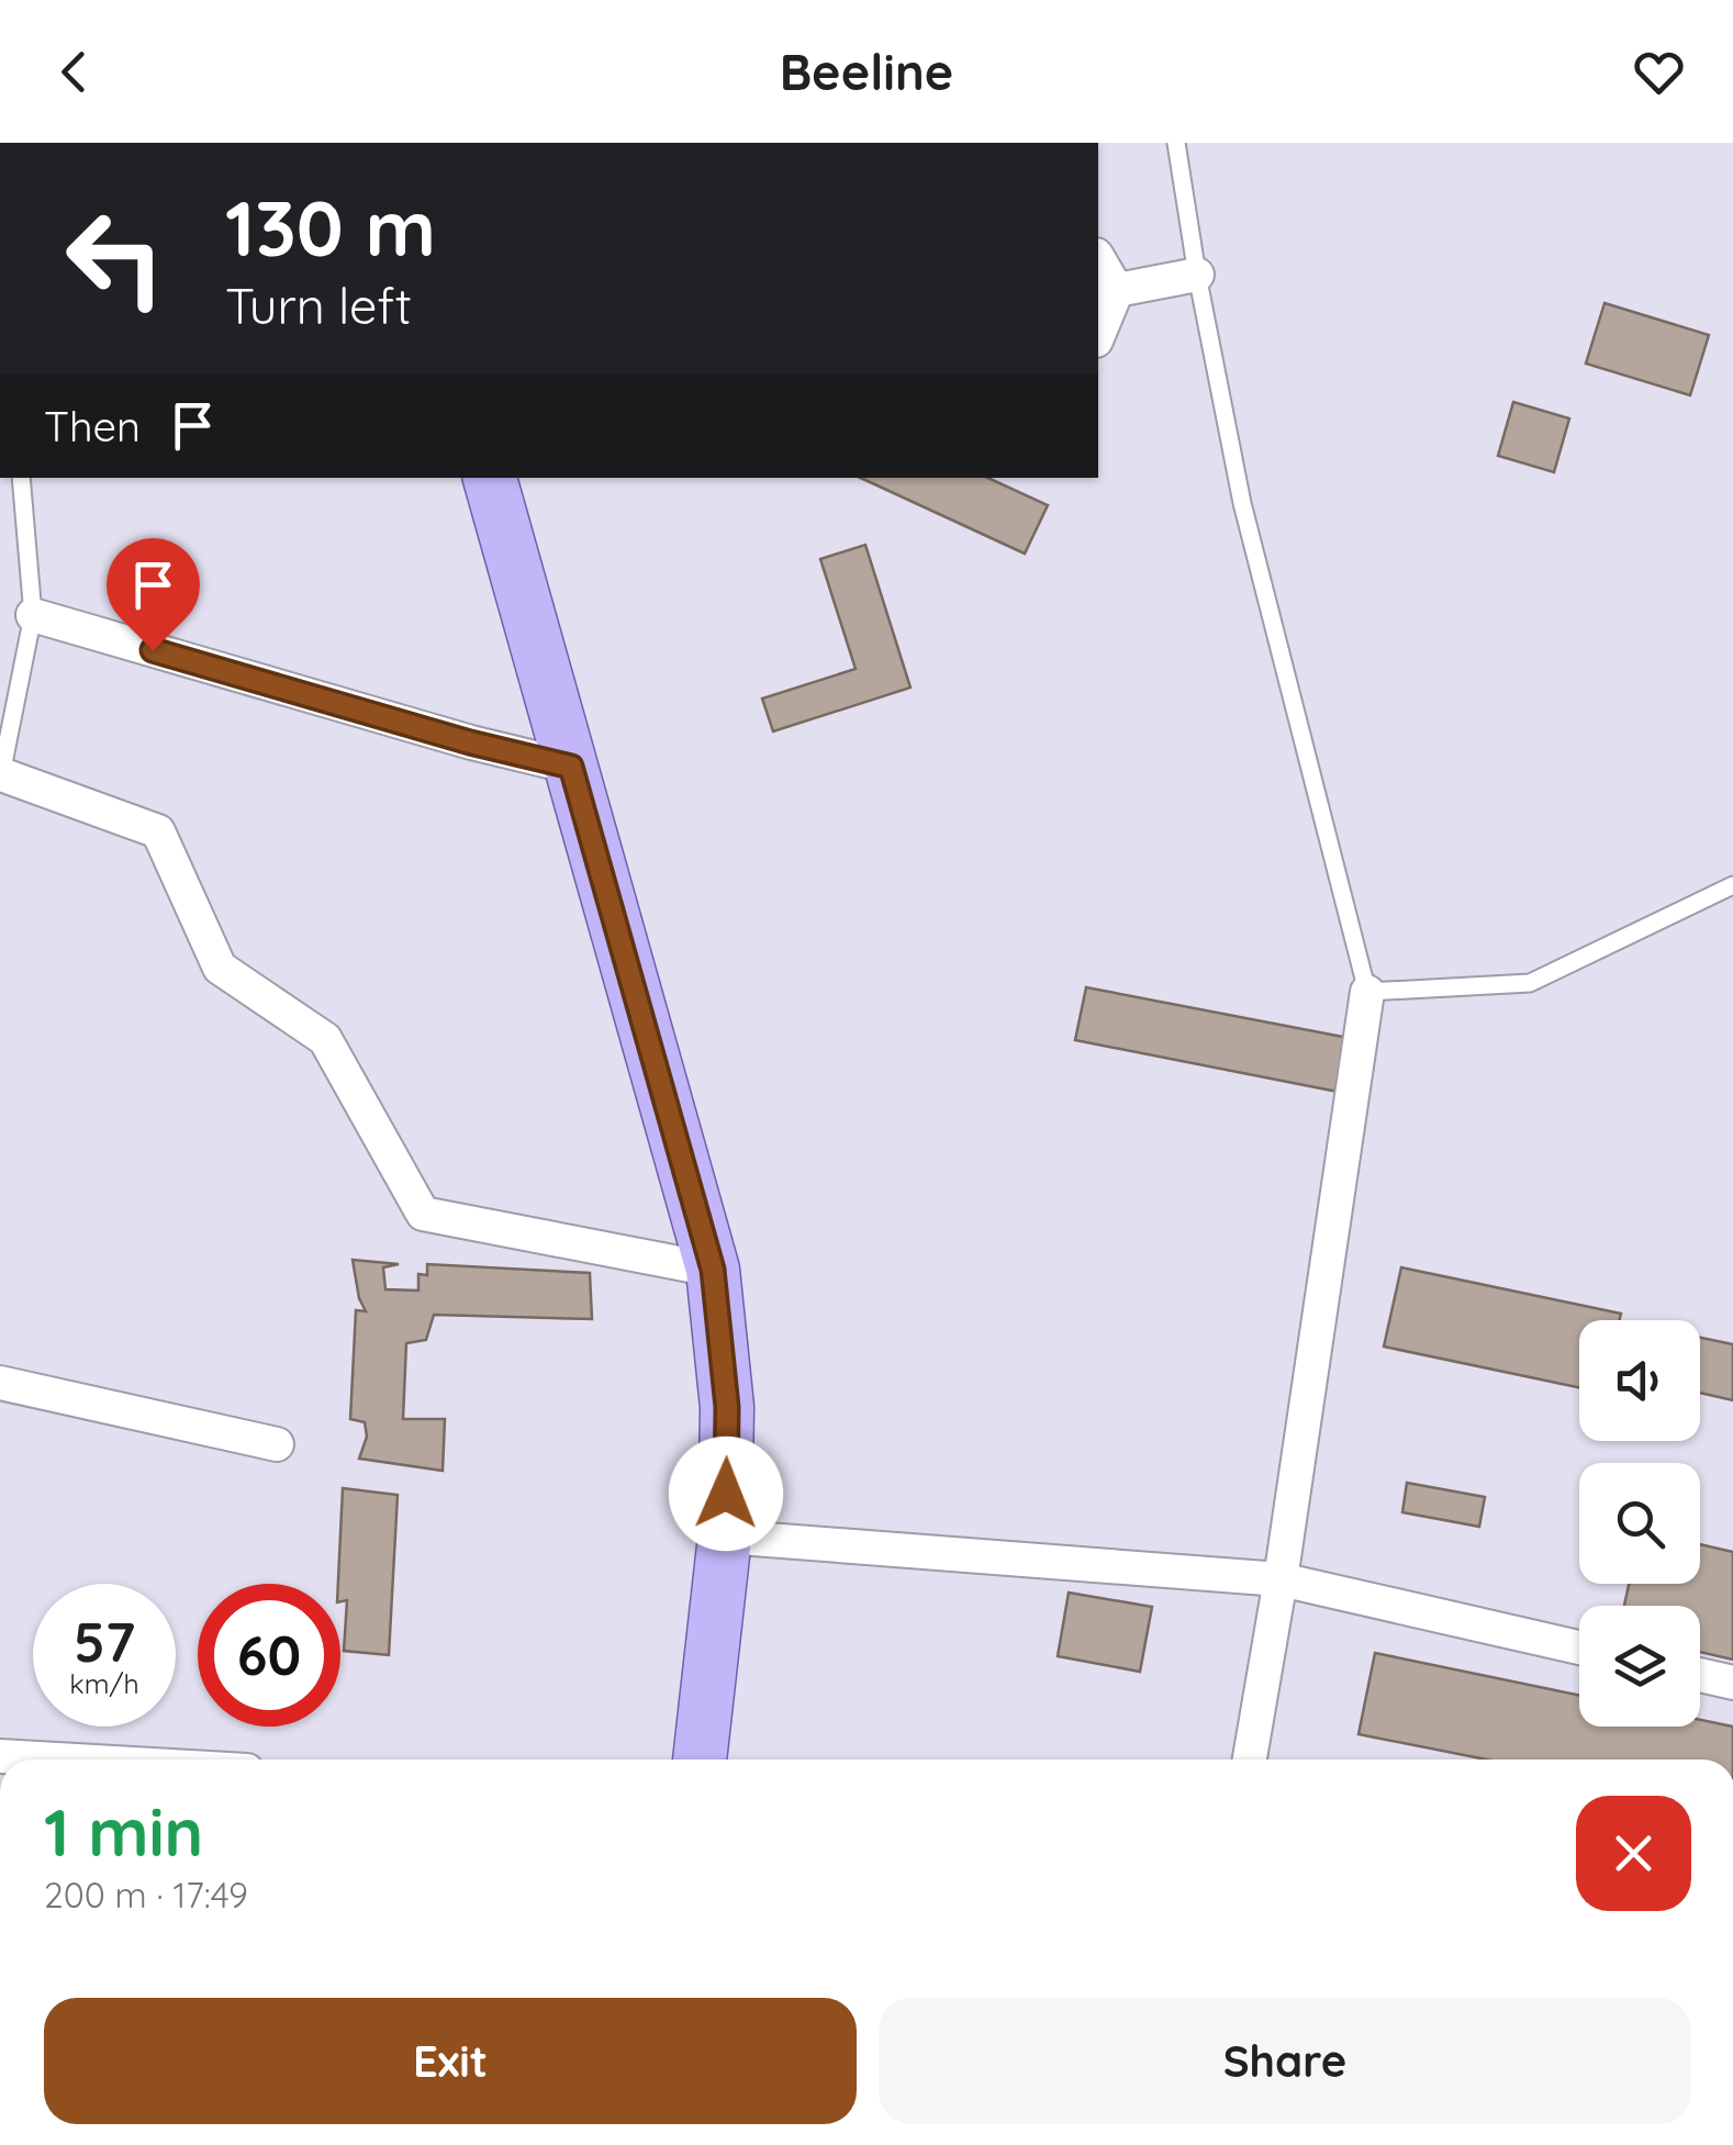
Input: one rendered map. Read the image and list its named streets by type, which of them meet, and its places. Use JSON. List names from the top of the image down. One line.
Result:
{"page":{"header":"Beeline","turn":["130 m","Turn left"],"then":"Then","speed":"57 km/h","limit":"60","heading":["1 min","200 m · 17:49"],"buttons":["Exit","Share"]}}
